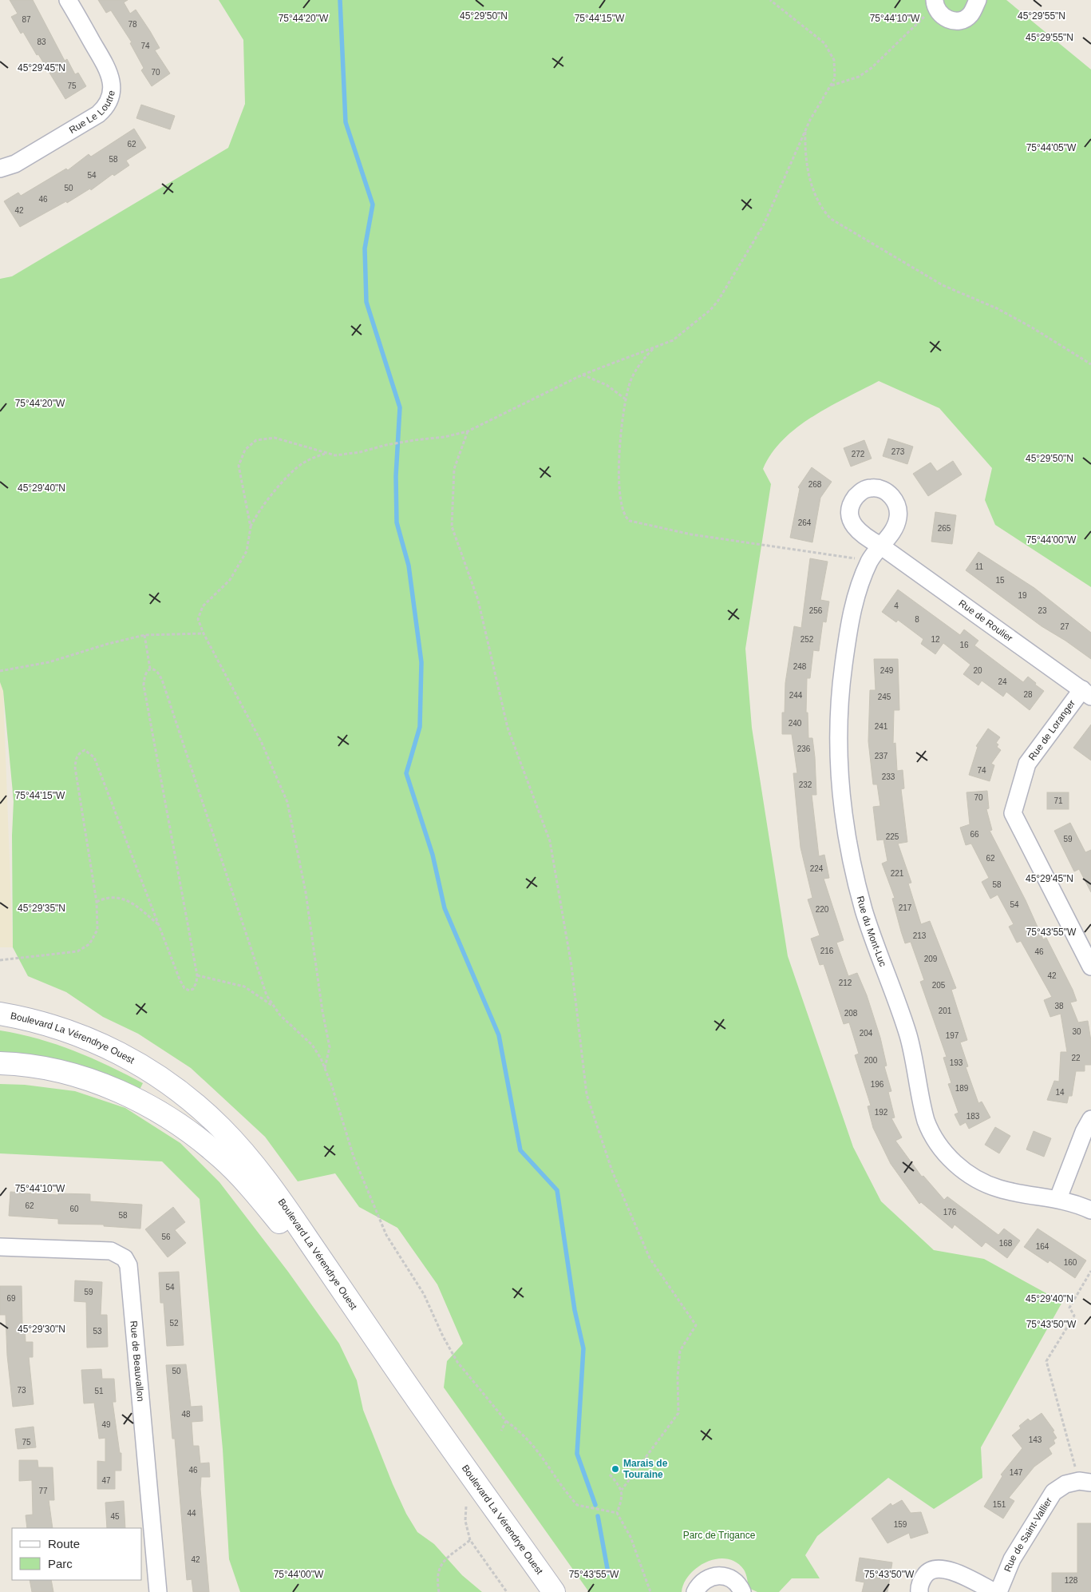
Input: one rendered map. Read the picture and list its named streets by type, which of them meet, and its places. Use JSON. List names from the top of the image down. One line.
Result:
{"streets":{"main road":["Boulevard La Vérendrye Ouest"],"street":["Rue Le Loutre","Rue de Roulier","Rue de Loranger","Rue du Mont-Luc","Rue de Beauvallon","Rue de Saint-Vallier"]},"crossings":[["Rue de Roulier","Rue de Loranger"],["Rue de Roulier","Rue du Mont-Luc"]],"parks":["Parc de Trigance"],"places":["Marais de Touraine"],"house_numbers":["87","78","83","74","70","75","62","58","54","50","46","42","273","272","268","264","265","11","15","19","4","256","23","8","27","252","12","16","248","249","20","24","28","244","245","240","241","236","237","74","233","232","70","71","66","225","59","62","224","221","58","54","217","220","213","216","46","209","42","212","205","38","201","208","30","204","197","22","200","193","196","189","14","192","183","62","60","176","58","56","168","164","160","54","59","69","52","53","50","73","51","48","49","143","75","46","147","47","77","151","44","45","159","42","128"],"legend":["Route","Parc"],"coordinates":["45°29'50\"N","45°29'55\"N","75°44'20\"W","75°44'15\"W","75°44'10\"W","45°29'45\"N","75°44'05\"W","45°29'40\"N","75°44'00\"W","45°29'35\"N","75°43'55\"W","75°43'50\"W","45°29'30\"N"]}
